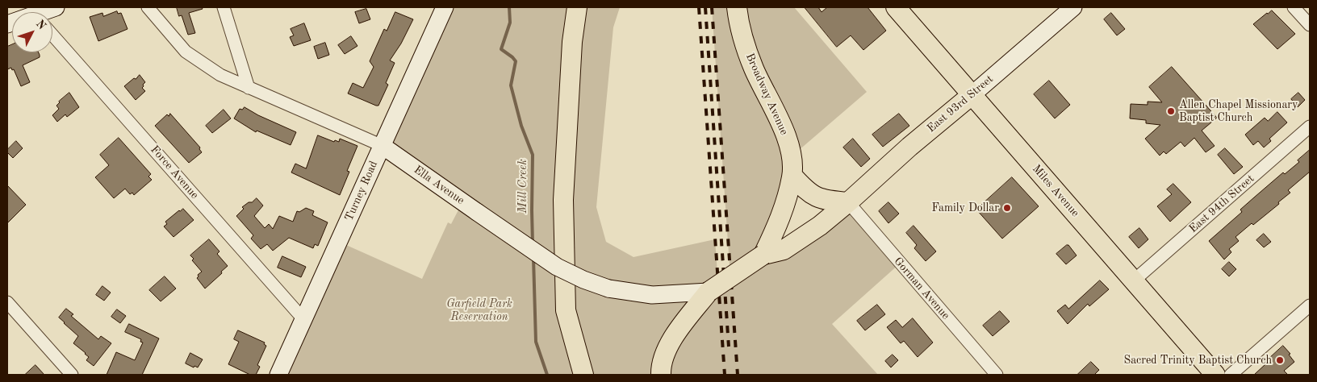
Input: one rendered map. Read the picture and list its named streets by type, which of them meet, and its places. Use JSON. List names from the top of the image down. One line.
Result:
{"streets":{"main road":["Broadway Avenue","East 93rd Street","Ella Avenue","Turney Road","Miles Avenue"],"street":["Force Avenue","East 94th Street","Gorman Avenue"]},"crossings":[["Broadway Avenue","East 93rd Street"],["East 93rd Street","Miles Avenue"],["East 93rd Street","Gorman Avenue"],["Force Avenue","Turney Road"],["Ella Avenue","Turney Road"],["Miles Avenue","East 94th Street"]],"water":["Mill Creek"],"parks":["Garfield Park Reservation"],"places":["Allen Chapel Missionary Baptist Church","Family Dollar","Sacred Trinity Baptist Church"],"north":"top right"}
